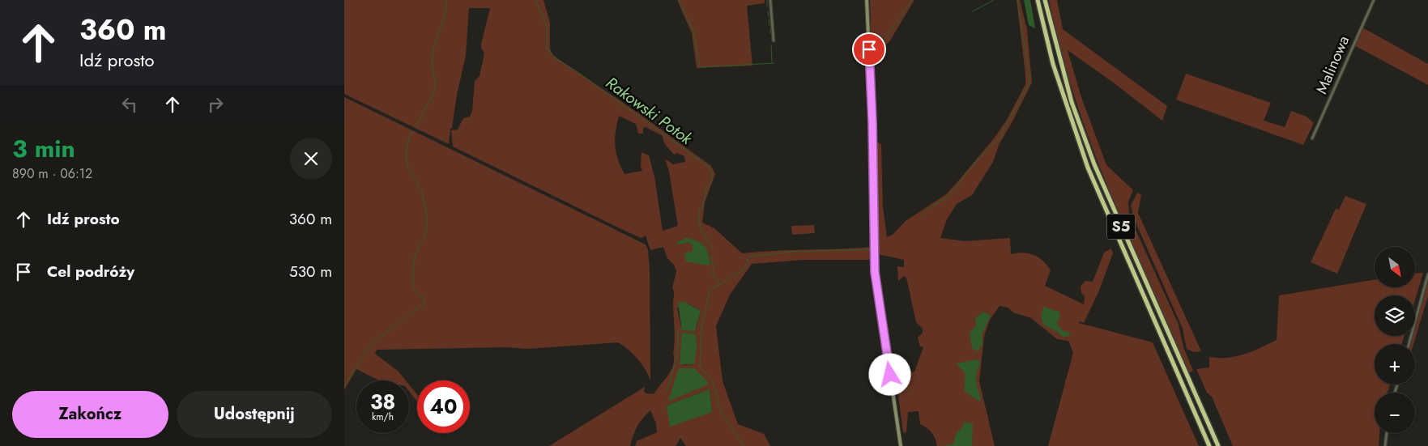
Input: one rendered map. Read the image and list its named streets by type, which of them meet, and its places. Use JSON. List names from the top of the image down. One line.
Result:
{"streets":{"highway":["S5"],"street":["Malinowa"]},"water":["Rakowski Potok"],"north":"bottom right","page":{"turn":["360 m","Idź prosto"],"heading":["3 min","890 m · 06:12"],"list":[{"name":"Idź prosto","value":"360 m"},{"name":"Cel podróży","value":"530 m"}],"map_buttons":["+","−"],"speed":"38 km/h","limit":"40","buttons":["Zakończ","Udostępnij"]}}
